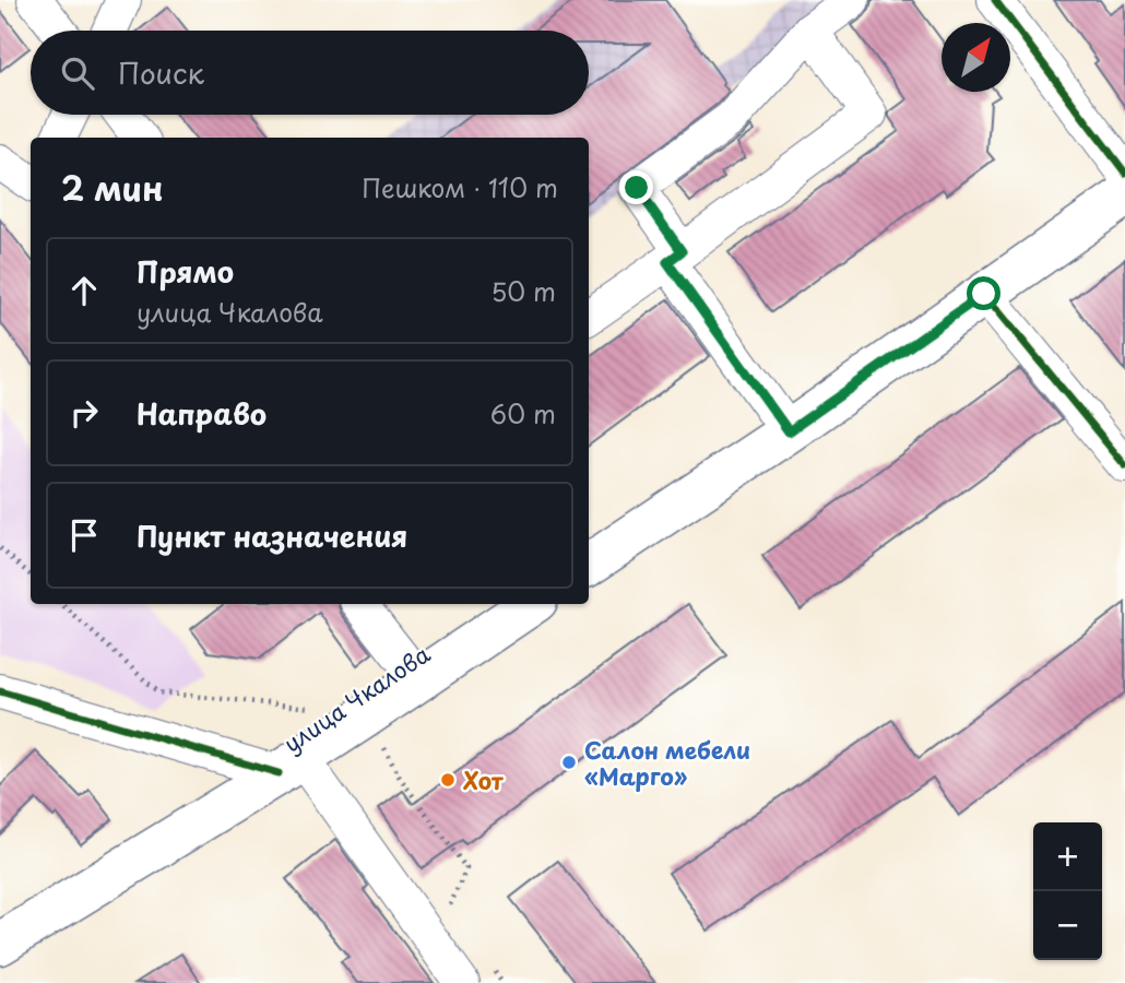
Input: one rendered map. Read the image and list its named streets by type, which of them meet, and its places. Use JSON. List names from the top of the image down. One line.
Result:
{"streets":{"main road":["улица Чкалова"]},"places":["Салон мебели «Марго»","Хот"],"north":"top right","page":{"search":"Поиск","heading":["2 мин","Пешком · 110 m"],"list":[["Прямо","улица Чкалова","50 m"],["Направо","60 m"],"Пункт назначения"],"map_buttons":["+","−"]}}
